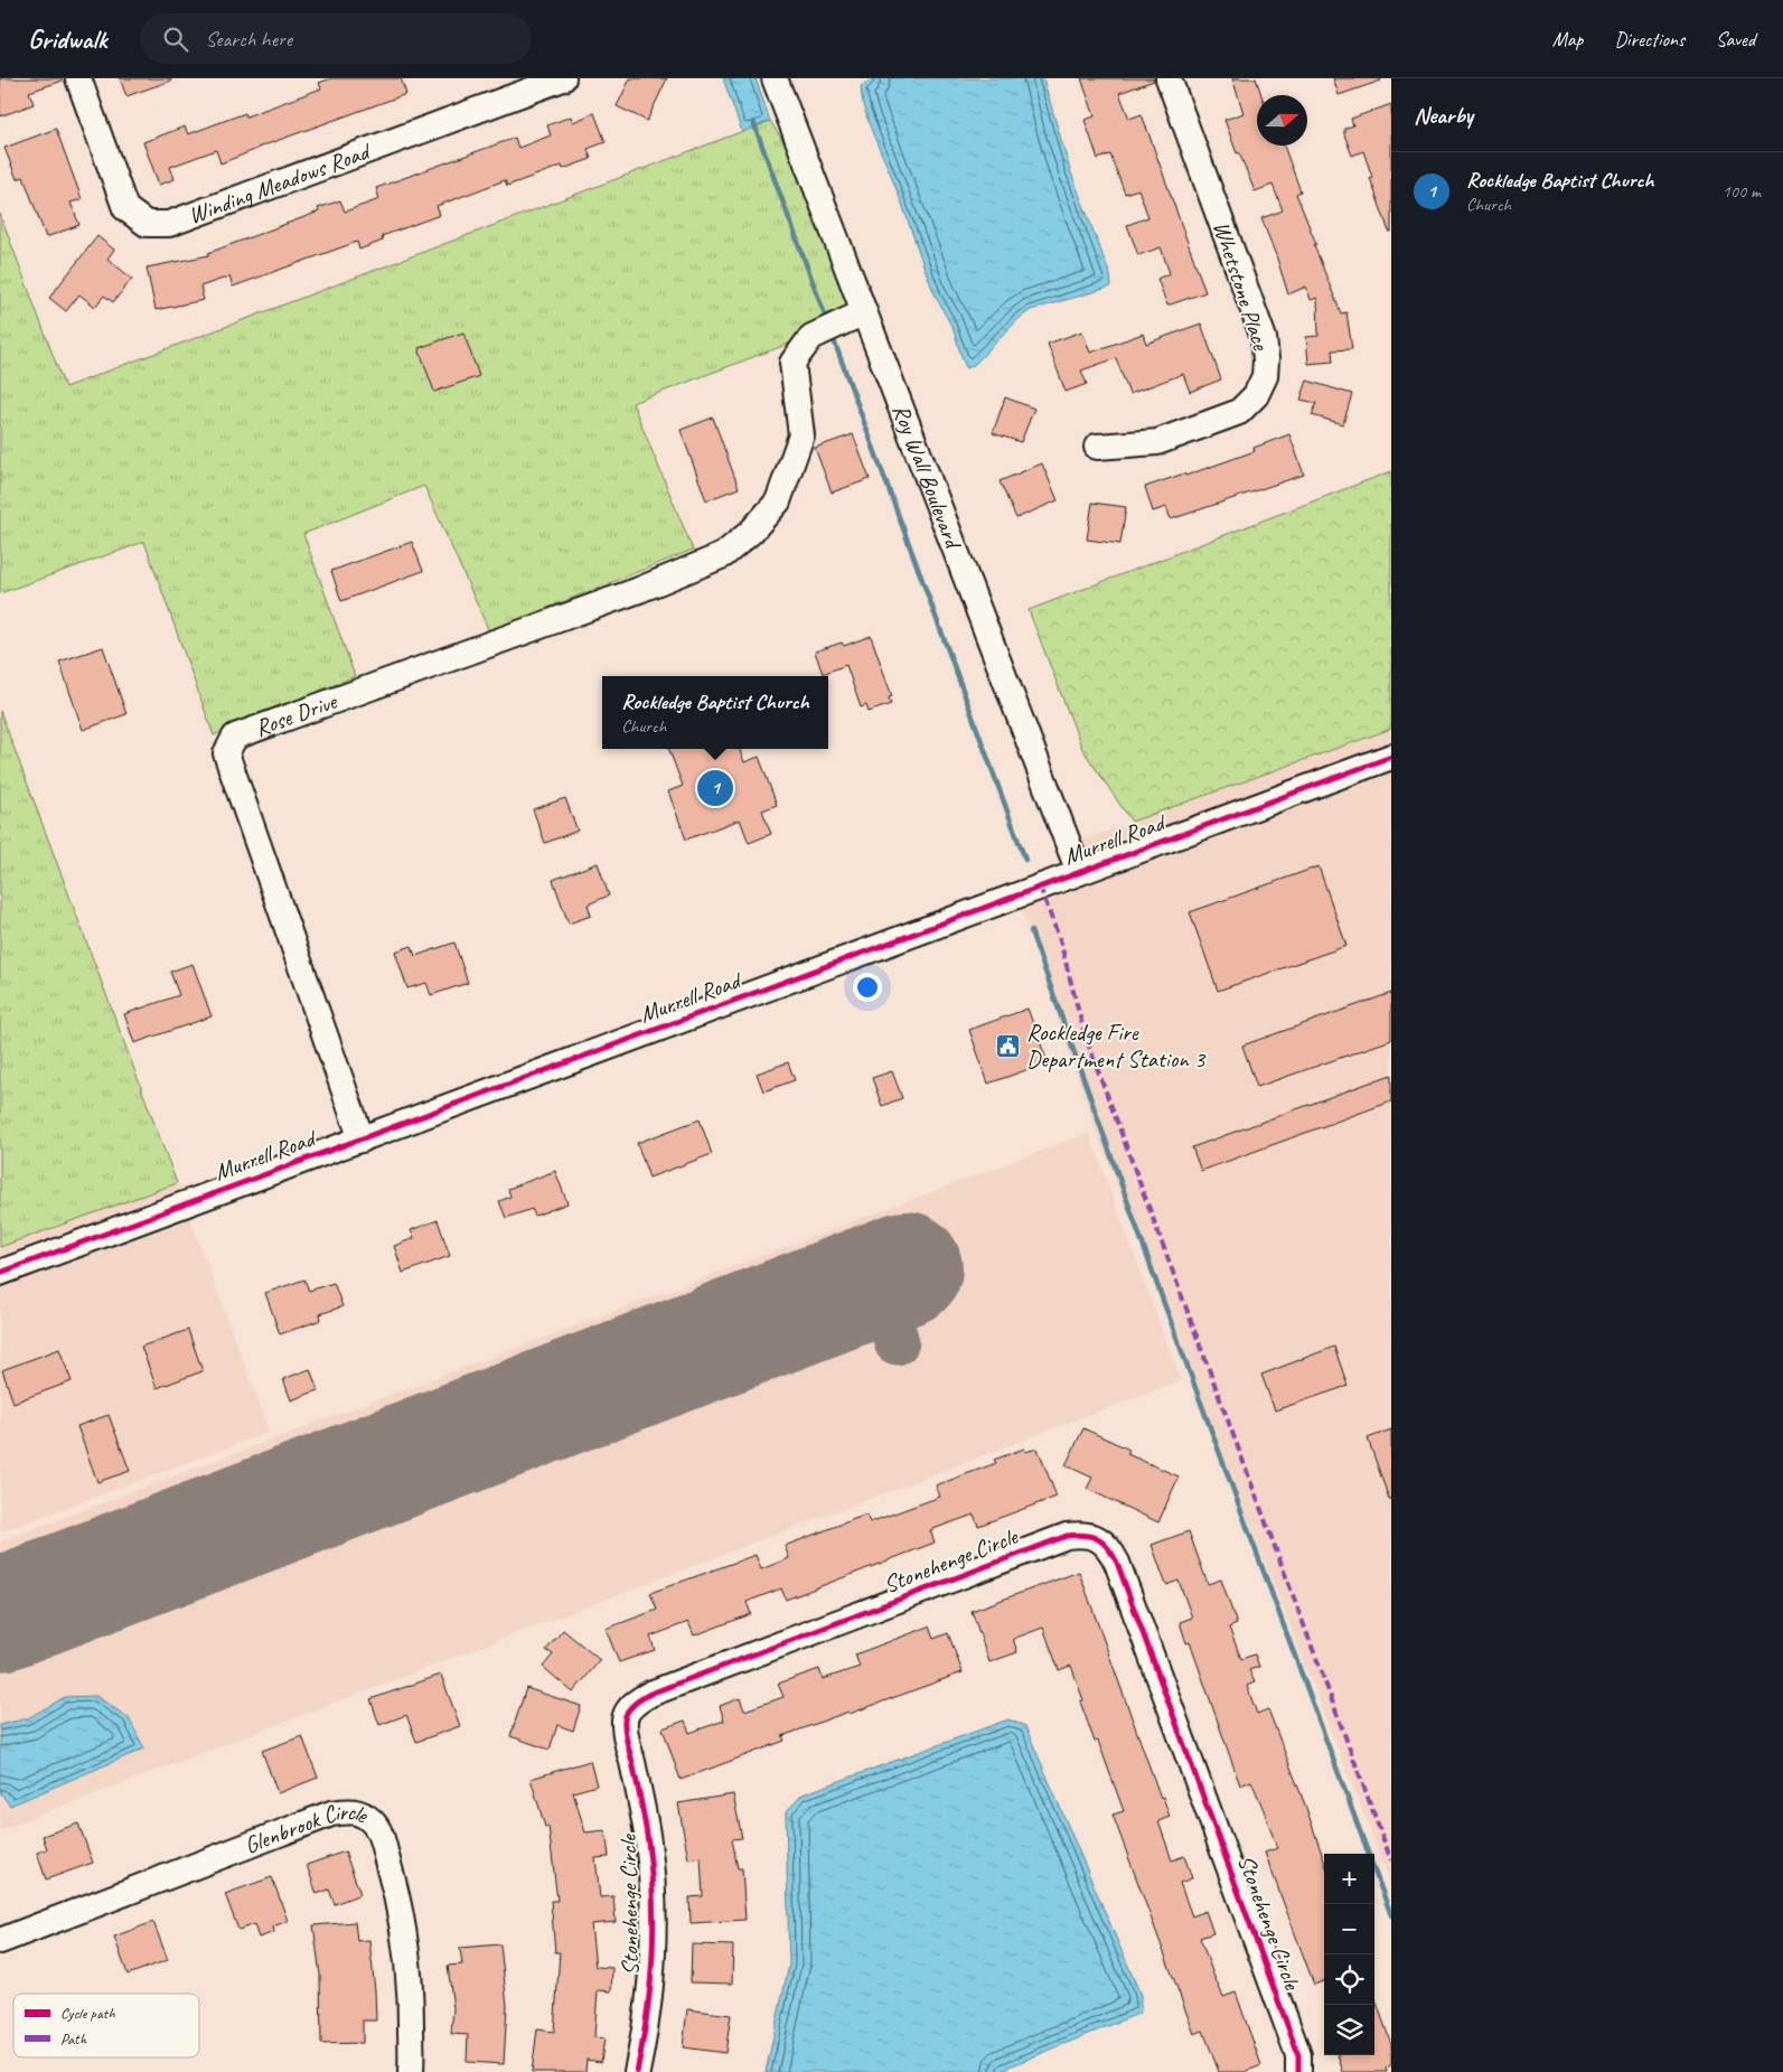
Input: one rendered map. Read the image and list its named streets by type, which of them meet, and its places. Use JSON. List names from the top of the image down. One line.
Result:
{"streets":{"street":["Winding Meadows Road","Whetstone Place","Roy Wall Boulevard","Rose Drive","Murrell Road","Stonehenge Circle","Glenbrook Circle"]},"crossings":[["Roy Wall Boulevard","Rose Drive"],["Roy Wall Boulevard","Murrell Road"],["Rose Drive","Murrell Road"]],"places":{"public building":["Rockledge Fire Department Station 3"]},"legend":["Cycle path","Path"],"north":"right","page":{"header":"Gridwalk","search":"Search here","nav":["Map","Directions","Saved"],"heading":"Nearby","list":[{"mark":"1","name":"Rockledge Baptist Church","note":"Church","value":"100 m"}],"popup":["Rockledge Baptist Church","Church"],"pins":"1","map_buttons":["+","−"]}}
